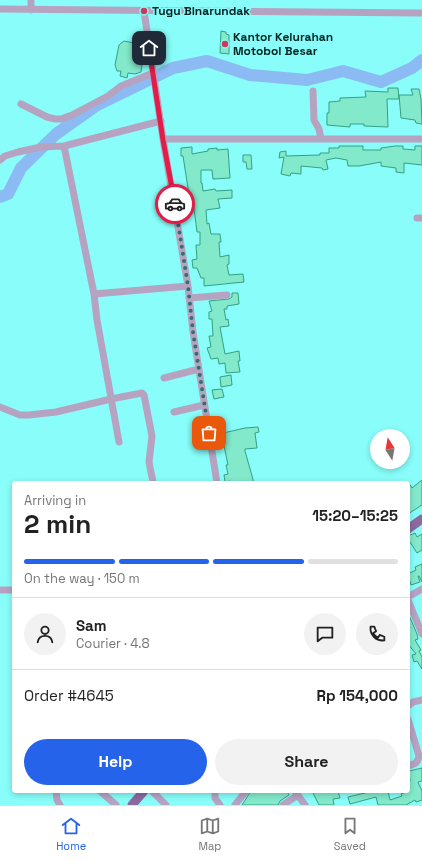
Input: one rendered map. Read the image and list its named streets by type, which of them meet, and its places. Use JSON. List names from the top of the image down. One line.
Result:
{"places":["Tugu Binarundak","Kantor Kelurahan Motoboi Besar"],"north":"top","page":{"heading":["2 min","Arriving in","15:20–15:25"],"panel":["Sam","Courier · 4.8","Order #4645","Rp 154,000"],"bar":"On the way · 150 m","buttons":["Help","Share"],"tabs":["Home","Map","Saved"]}}
